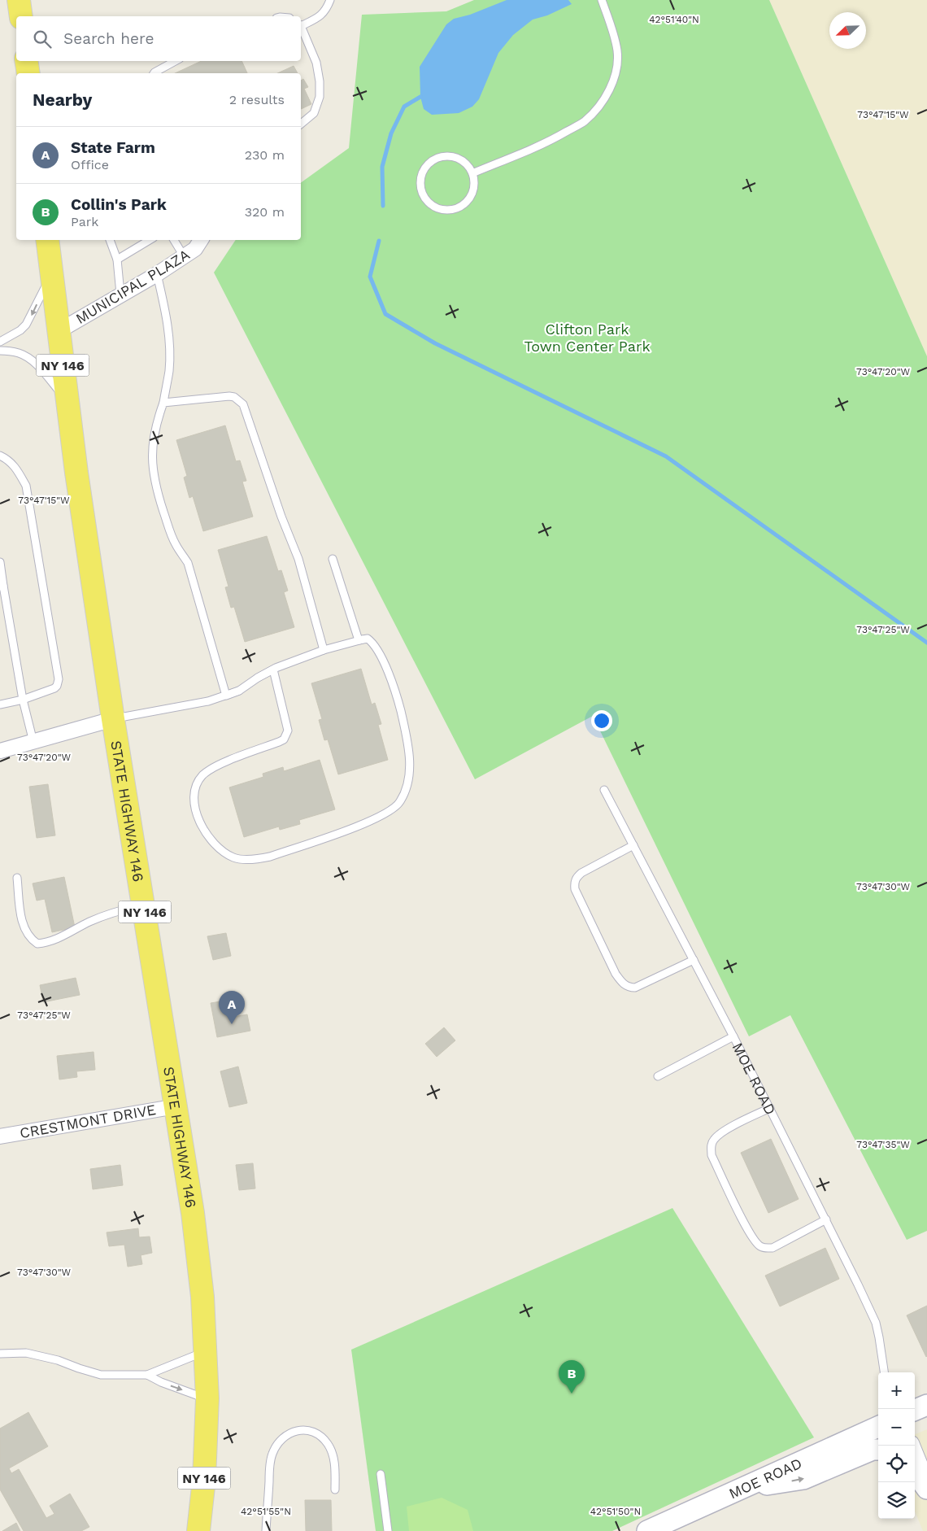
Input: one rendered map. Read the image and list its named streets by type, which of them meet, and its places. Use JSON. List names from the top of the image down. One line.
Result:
{"streets":{"main road":["NY 146","STATE HIGHWAY 146"],"street":["MUNICIPAL PLAZA","MOE ROAD","CRESTMONT DRIVE"]},"crossings":[["MUNICIPAL PLAZA","STATE HIGHWAY 146"],["STATE HIGHWAY 146","CRESTMONT DRIVE"]],"parks":["Clifton Park Town Center Park"],"north":"bottom left","page":{"search":"Search here","heading":["Nearby","2 results"],"list":[{"mark":"A","name":"State Farm","note":"Office","value":"230 m"},{"mark":"B","name":"Collin's Park","note":"Park","value":"320 m"}],"pins":["A","B"],"map_buttons":["+","−"]},"coordinates":["42°51'40\"N","73°47'15\"W","73°47'20\"W","73°47'25\"W","73°47'30\"W","73°47'35\"W","42°51'55\"N","42°51'50\"N"]}
